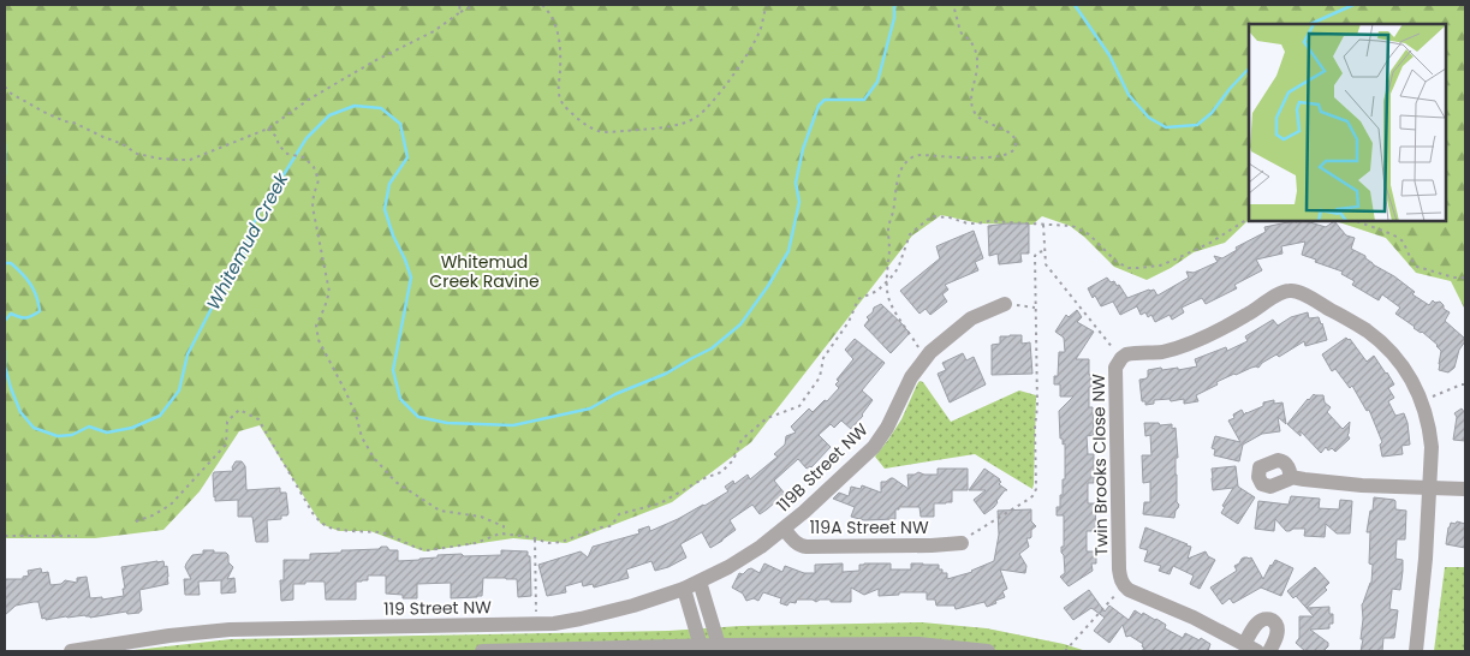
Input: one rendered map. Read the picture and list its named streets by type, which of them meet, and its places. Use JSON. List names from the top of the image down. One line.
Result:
{"streets":{"street":["Twin Brooks Close NW","119B Street NW","119A Street NW","119 Street NW"]},"crossings":[["119B Street NW","119A Street NW"],["119B Street NW","119 Street NW"],["119A Street NW","119 Street NW"]],"water":["Whitemud Creek"],"parks":["Whitemud Creek Ravine"]}
